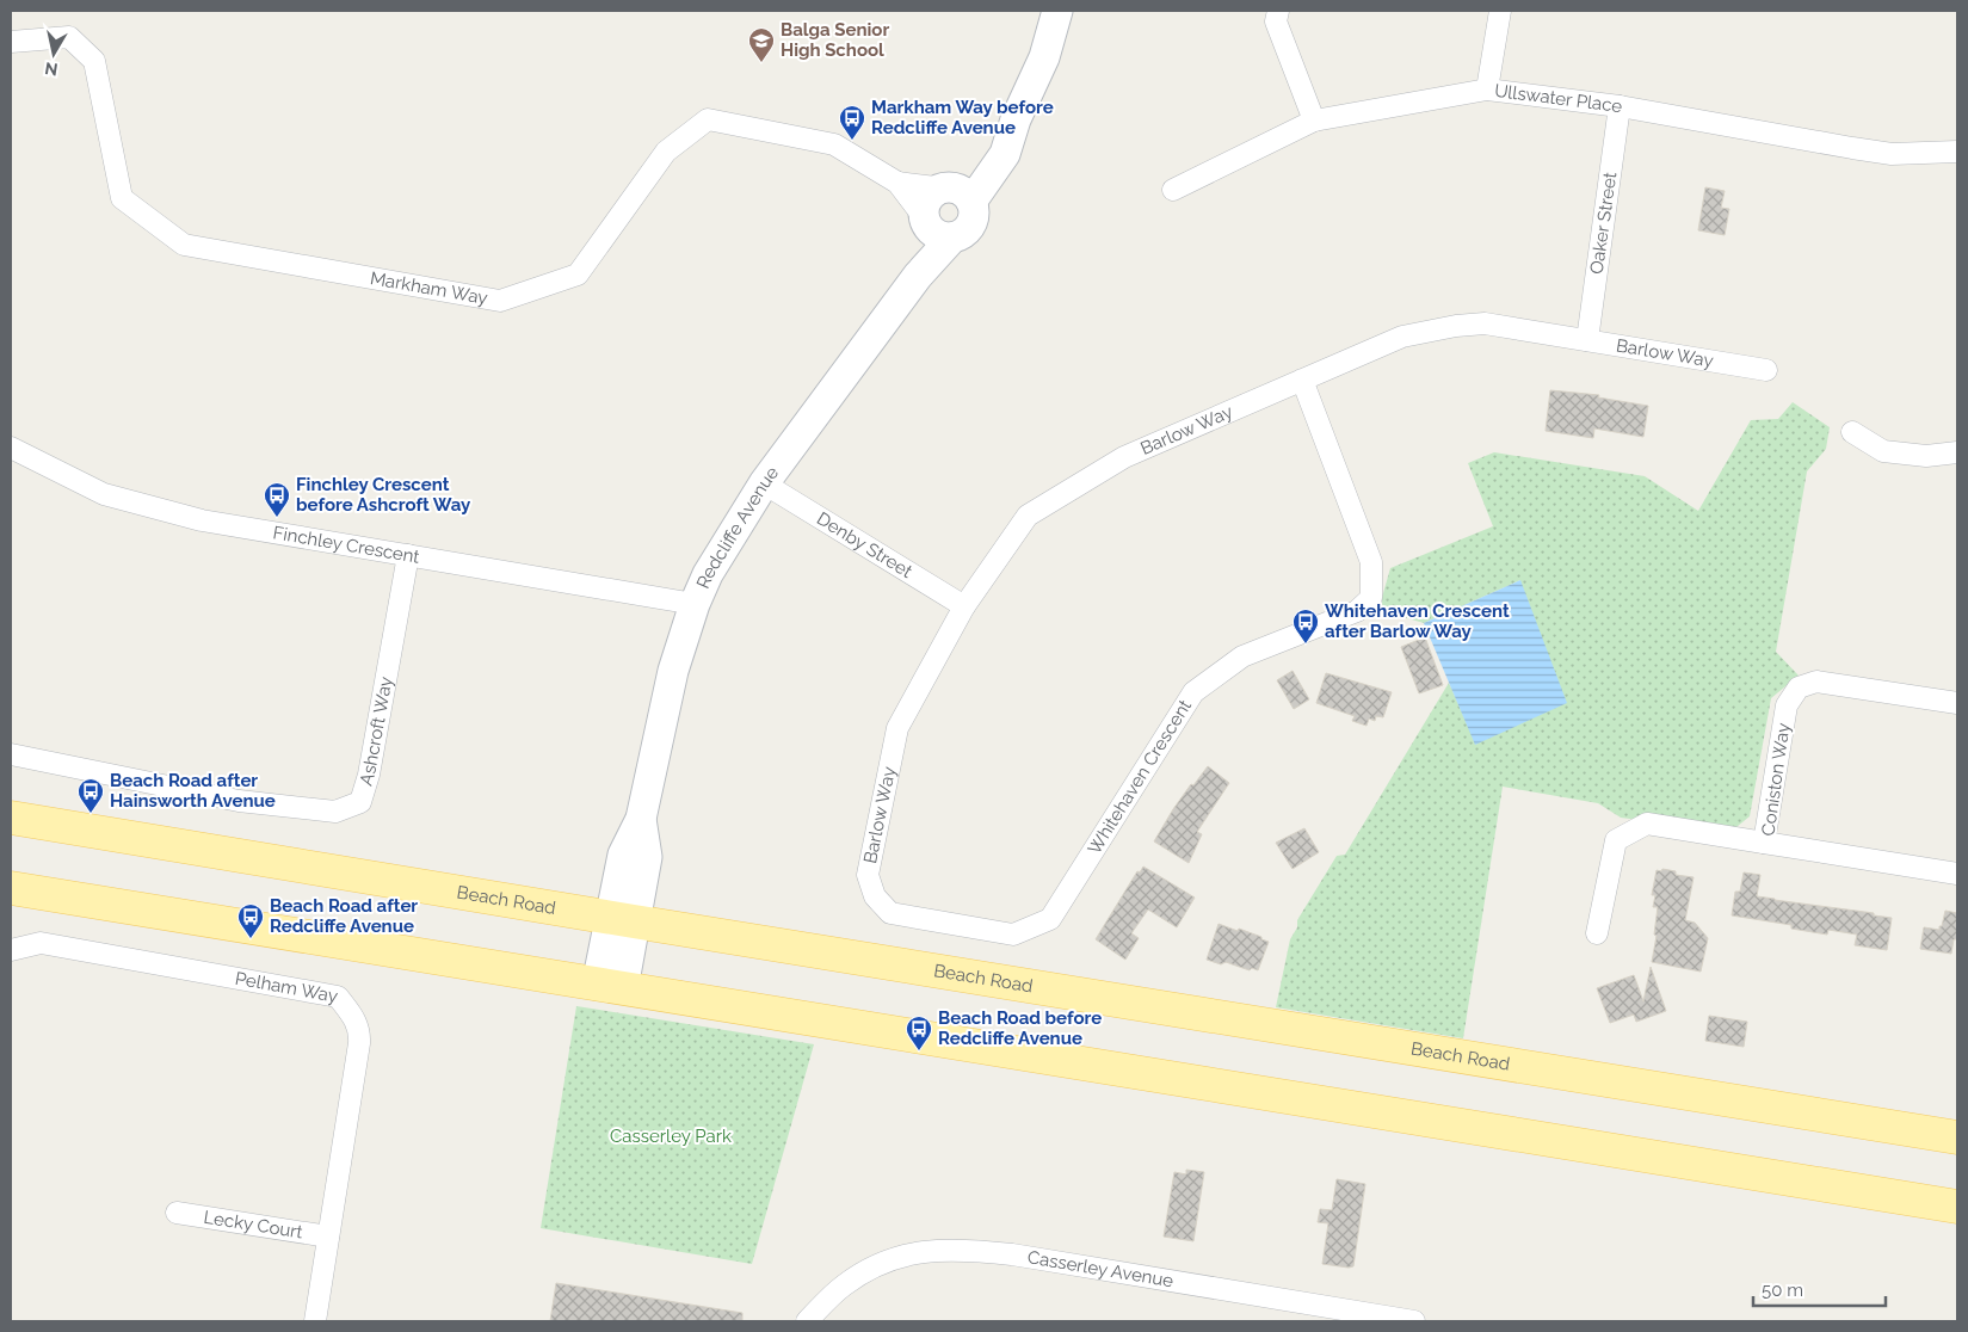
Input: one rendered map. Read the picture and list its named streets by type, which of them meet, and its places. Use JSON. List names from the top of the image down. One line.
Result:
{"streets":{"main road":["Beach Road"],"street":["Ullswater Place","Oaker Street","Markham Way","Barlow Way","Redcliffe Avenue","Finchley Crescent","Denby Street","Ashcroft Way","Whitehaven Crescent","Coniston Way","Pelham Way","Lecky Court","Casserley Avenue"]},"crossings":[["Ullswater Place","Oaker Street"],["Oaker Street","Barlow Way"],["Markham Way","Redcliffe Avenue"],["Barlow Way","Denby Street"],["Barlow Way","Whitehaven Crescent"],["Redcliffe Avenue","Finchley Crescent"],["Redcliffe Avenue","Denby Street"],["Redcliffe Avenue","Beach Road"],["Finchley Crescent","Ashcroft Way"],["Pelham Way","Lecky Court"]],"parks":["Casserley Park"],"places":{"school or university":["Balga Senior High School"],"bus stop":["Markham Way before Redcliffe Avenue","Finchley Crescent before Ashcroft Way","Whitehaven Crescent after Barlow Way","Beach Road after Hainsworth Avenue","Beach Road after Redcliffe Avenue","Beach Road before Redcliffe Avenue"]},"scale_bar":"50 m","north":"bottom"}
